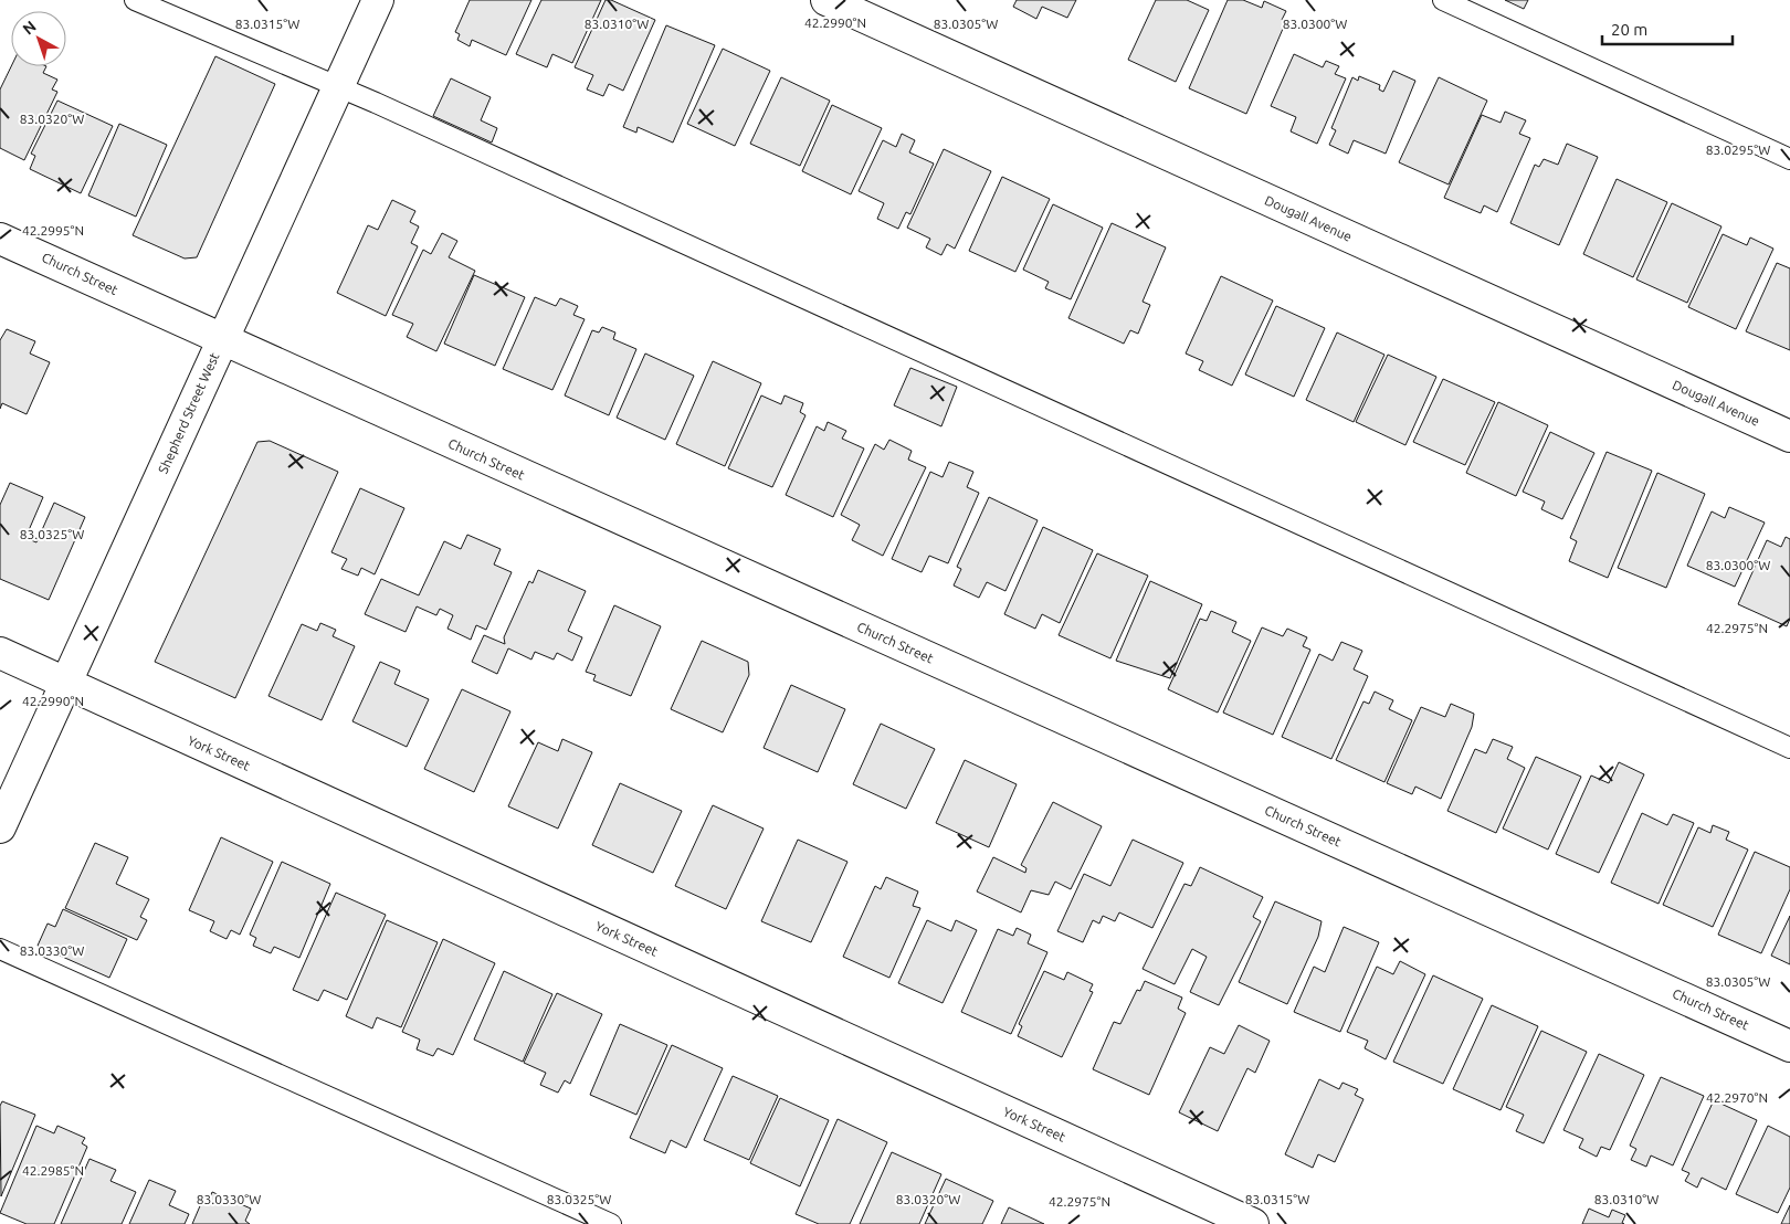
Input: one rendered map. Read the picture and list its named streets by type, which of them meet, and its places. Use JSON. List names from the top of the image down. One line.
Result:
{"streets":{"street":["Dougall Avenue","Church Street","Shepherd Street West","York Street"]},"crossings":[["Church Street","Shepherd Street West"],["Shepherd Street West","York Street"]],"scale_bar":"20 m","north":"top left","coordinates":["42.2990°N","83.0315°W","83.0310°W","83.0305°W","83.0300°W","83.0320°W","83.0295°W","42.2995°N","83.0325°W","42.2975°N","83.0330°W","42.2970°N","42.2985°N"]}
